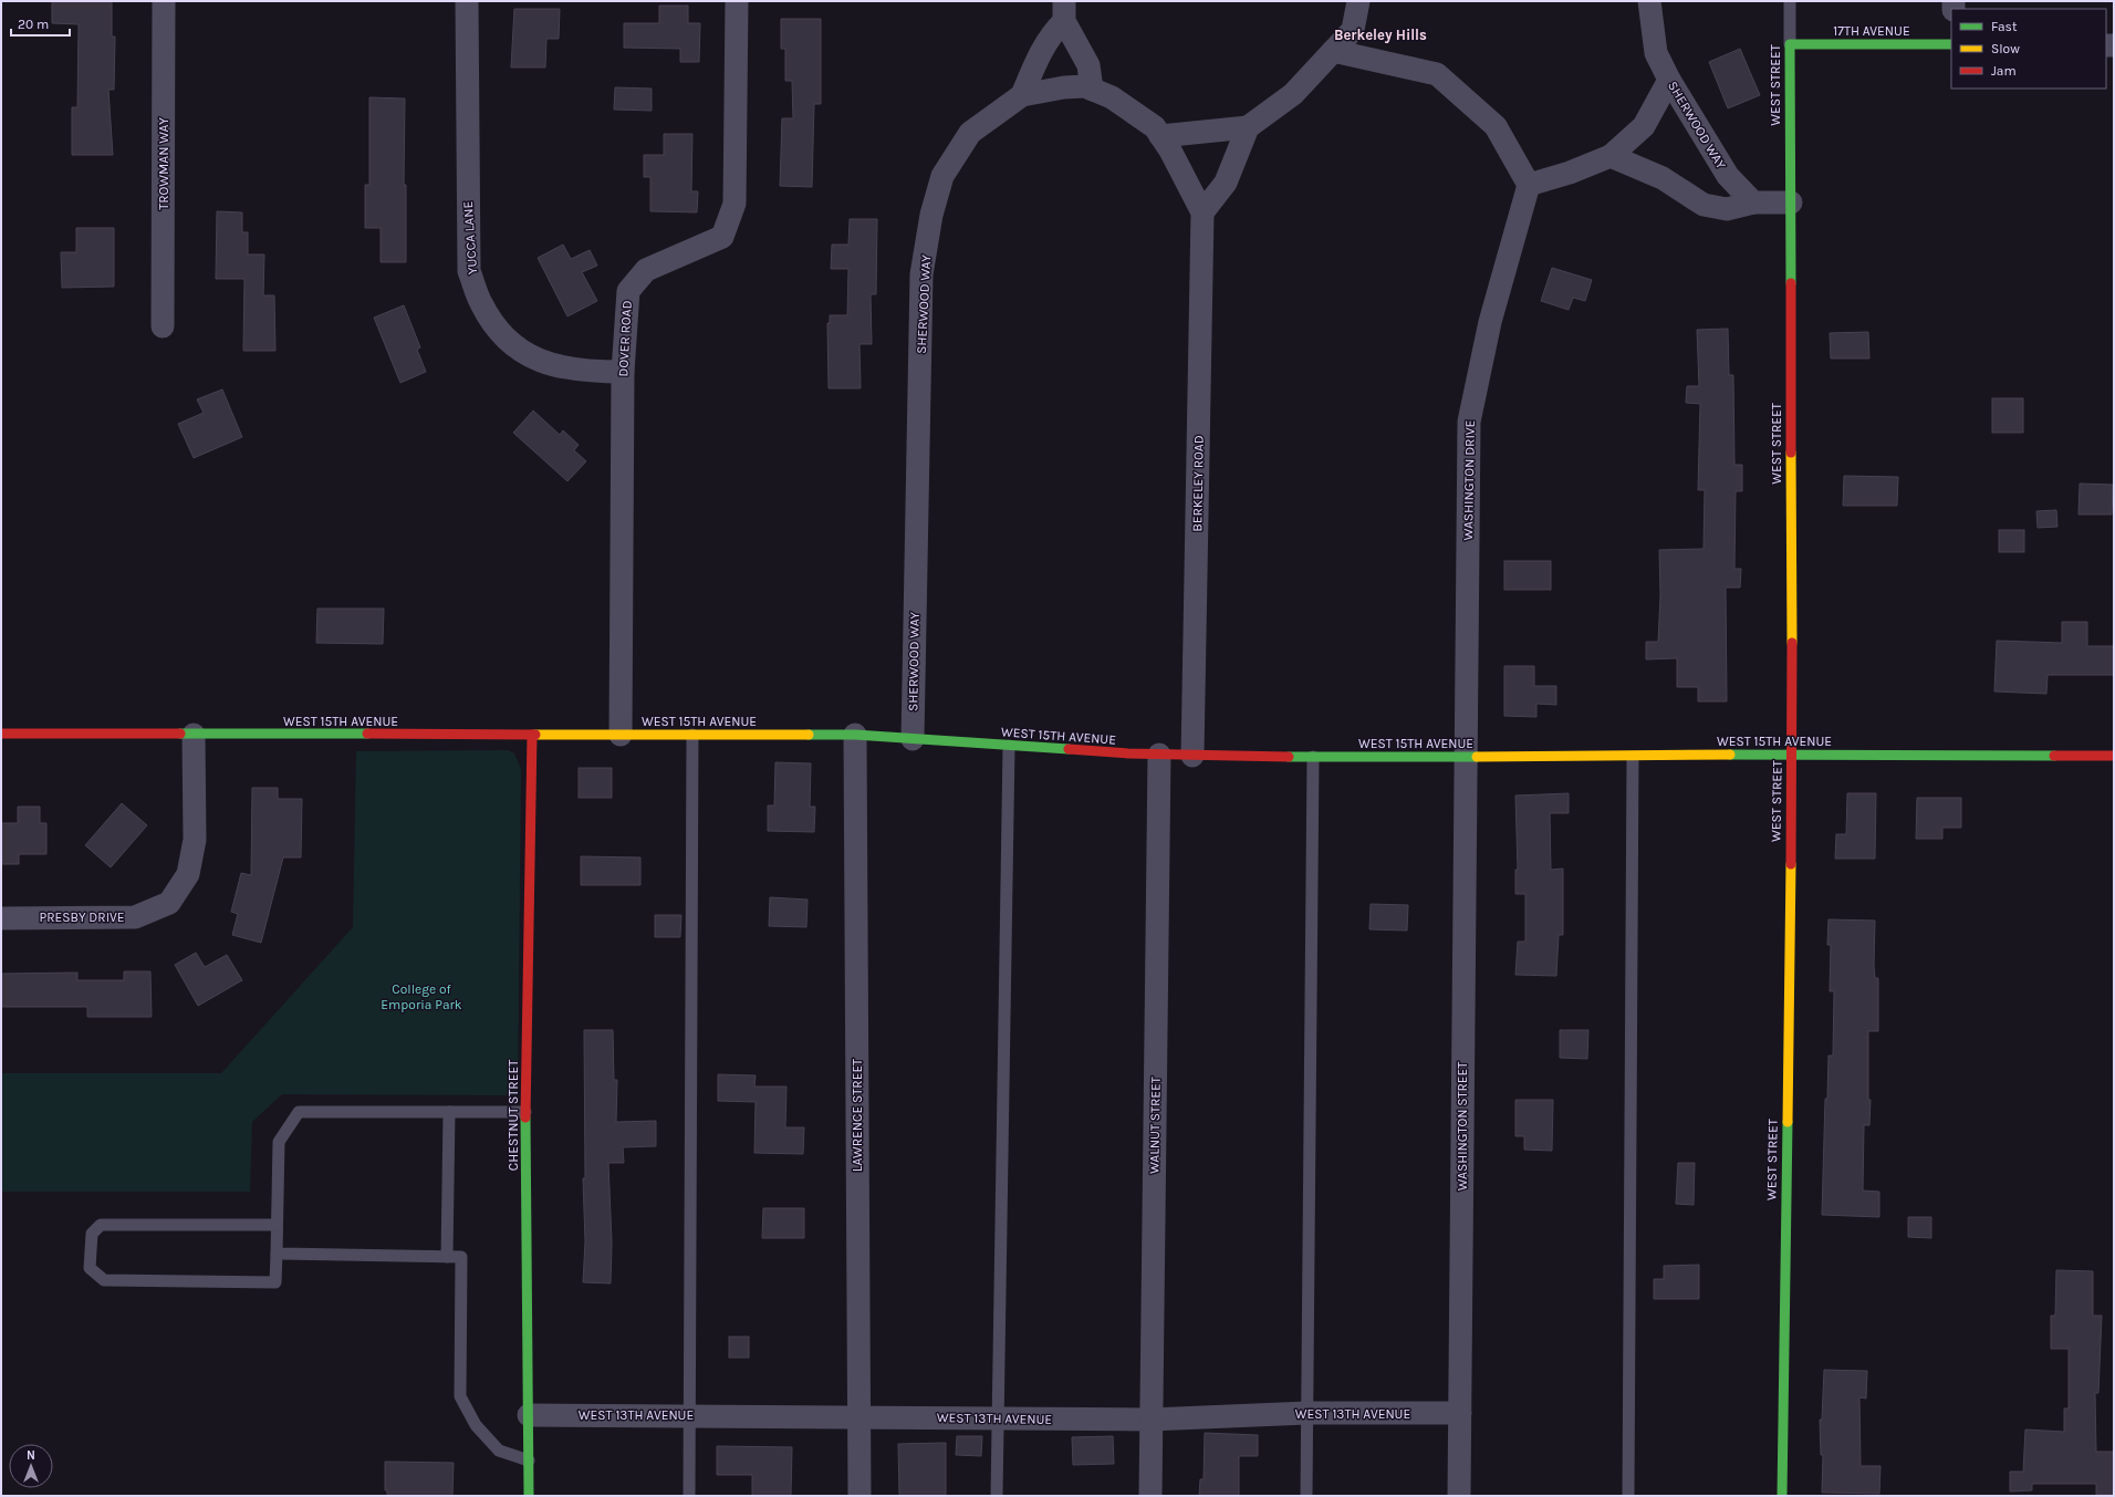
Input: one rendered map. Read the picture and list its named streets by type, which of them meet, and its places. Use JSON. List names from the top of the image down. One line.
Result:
{"streets":{"street":["17TH AVENUE","WEST STREET","SHERWOOD WAY","TROWMAN WAY","YUCCA LANE","DOVER ROAD","WASHINGTON DRIVE","BERKELEY ROAD","WEST 15TH AVENUE","PRESBY DRIVE","CHESTNUT STREET","LAWRENCE STREET","WALNUT STREET","WASHINGTON STREET","WEST 13TH AVENUE"]},"crossings":[["17TH AVENUE","WEST STREET"],["WEST STREET","WEST 15TH AVENUE"],["SHERWOOD WAY","BERKELEY ROAD"],["SHERWOOD WAY","WEST 15TH AVENUE"],["YUCCA LANE","DOVER ROAD"],["DOVER ROAD","WEST 15TH AVENUE"],["WASHINGTON DRIVE","WEST 15TH AVENUE"],["WASHINGTON DRIVE","WASHINGTON STREET"],["BERKELEY ROAD","WEST 15TH AVENUE"],["WEST 15TH AVENUE","PRESBY DRIVE"],["WEST 15TH AVENUE","CHESTNUT STREET"],["WEST 15TH AVENUE","LAWRENCE STREET"],["WEST 15TH AVENUE","WALNUT STREET"],["WEST 15TH AVENUE","WASHINGTON STREET"],["CHESTNUT STREET","WEST 13TH AVENUE"],["LAWRENCE STREET","WEST 13TH AVENUE"],["WALNUT STREET","WEST 13TH AVENUE"],["WASHINGTON STREET","WEST 13TH AVENUE"]],"districts":["Berkeley Hills"],"parks":["College of Emporia Park"],"legend":["Fast","Slow","Jam"],"scale_bar":"20 m","north":"top"}
